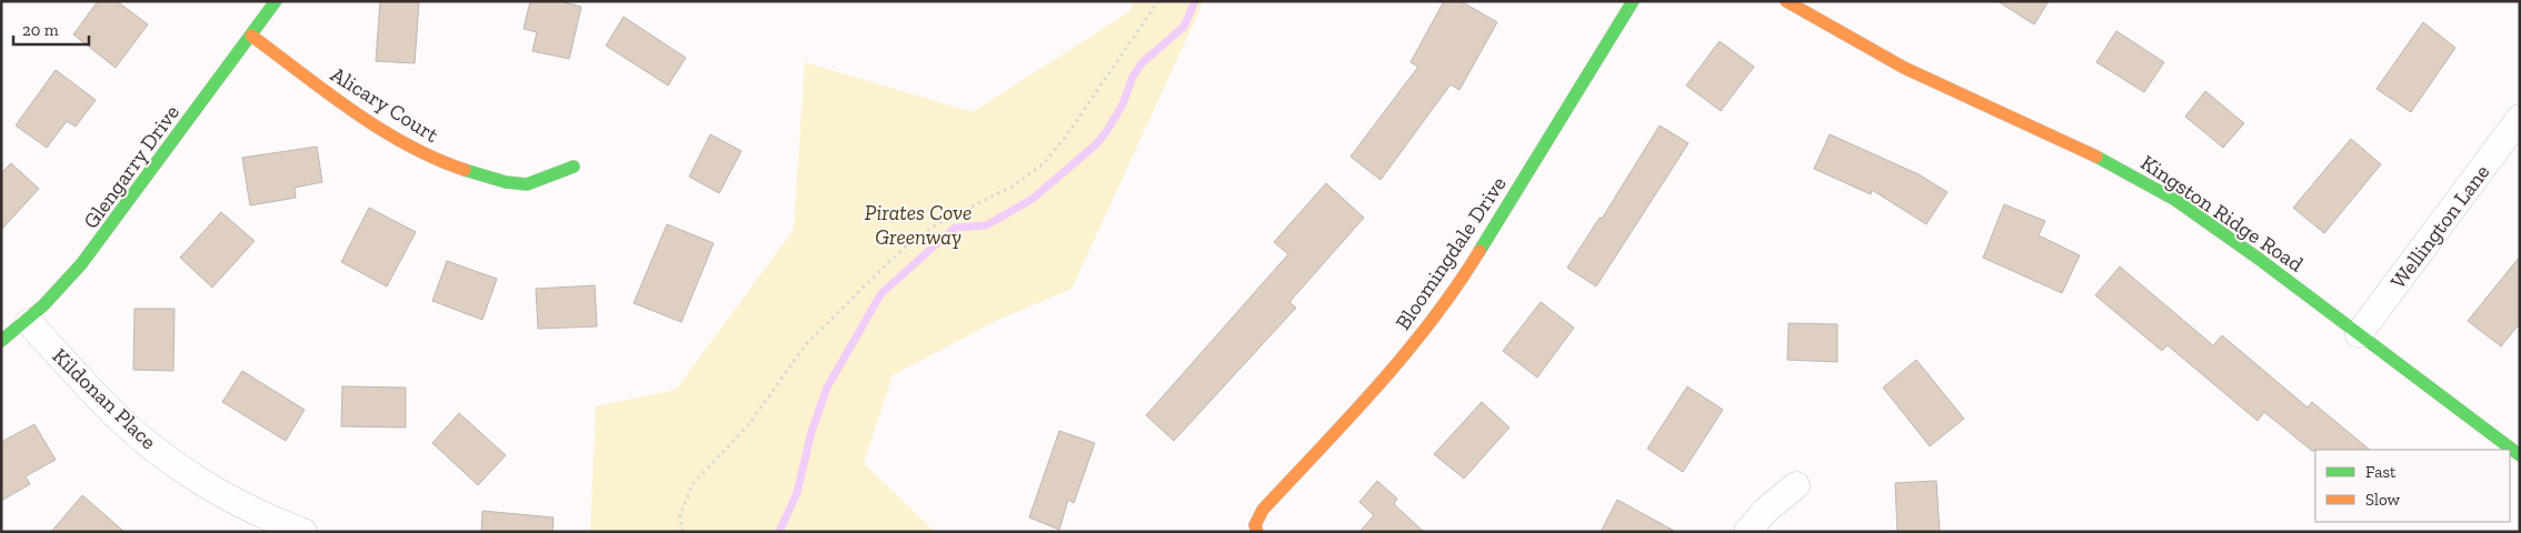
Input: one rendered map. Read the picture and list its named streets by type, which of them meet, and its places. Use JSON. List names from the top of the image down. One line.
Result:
{"streets":{"street":["Alicary Court","Glengarry Drive","Kingston Ridge Road","Wellington Lane","Bloomingdale Drive","Kildonan Place"]},"crossings":[["Alicary Court","Glengarry Drive"],["Glengarry Drive","Kildonan Place"],["Kingston Ridge Road","Wellington Lane"]],"parks":["Pirates Cove Greenway"],"legend":["Fast","Slow"],"scale_bar":"20 m"}
